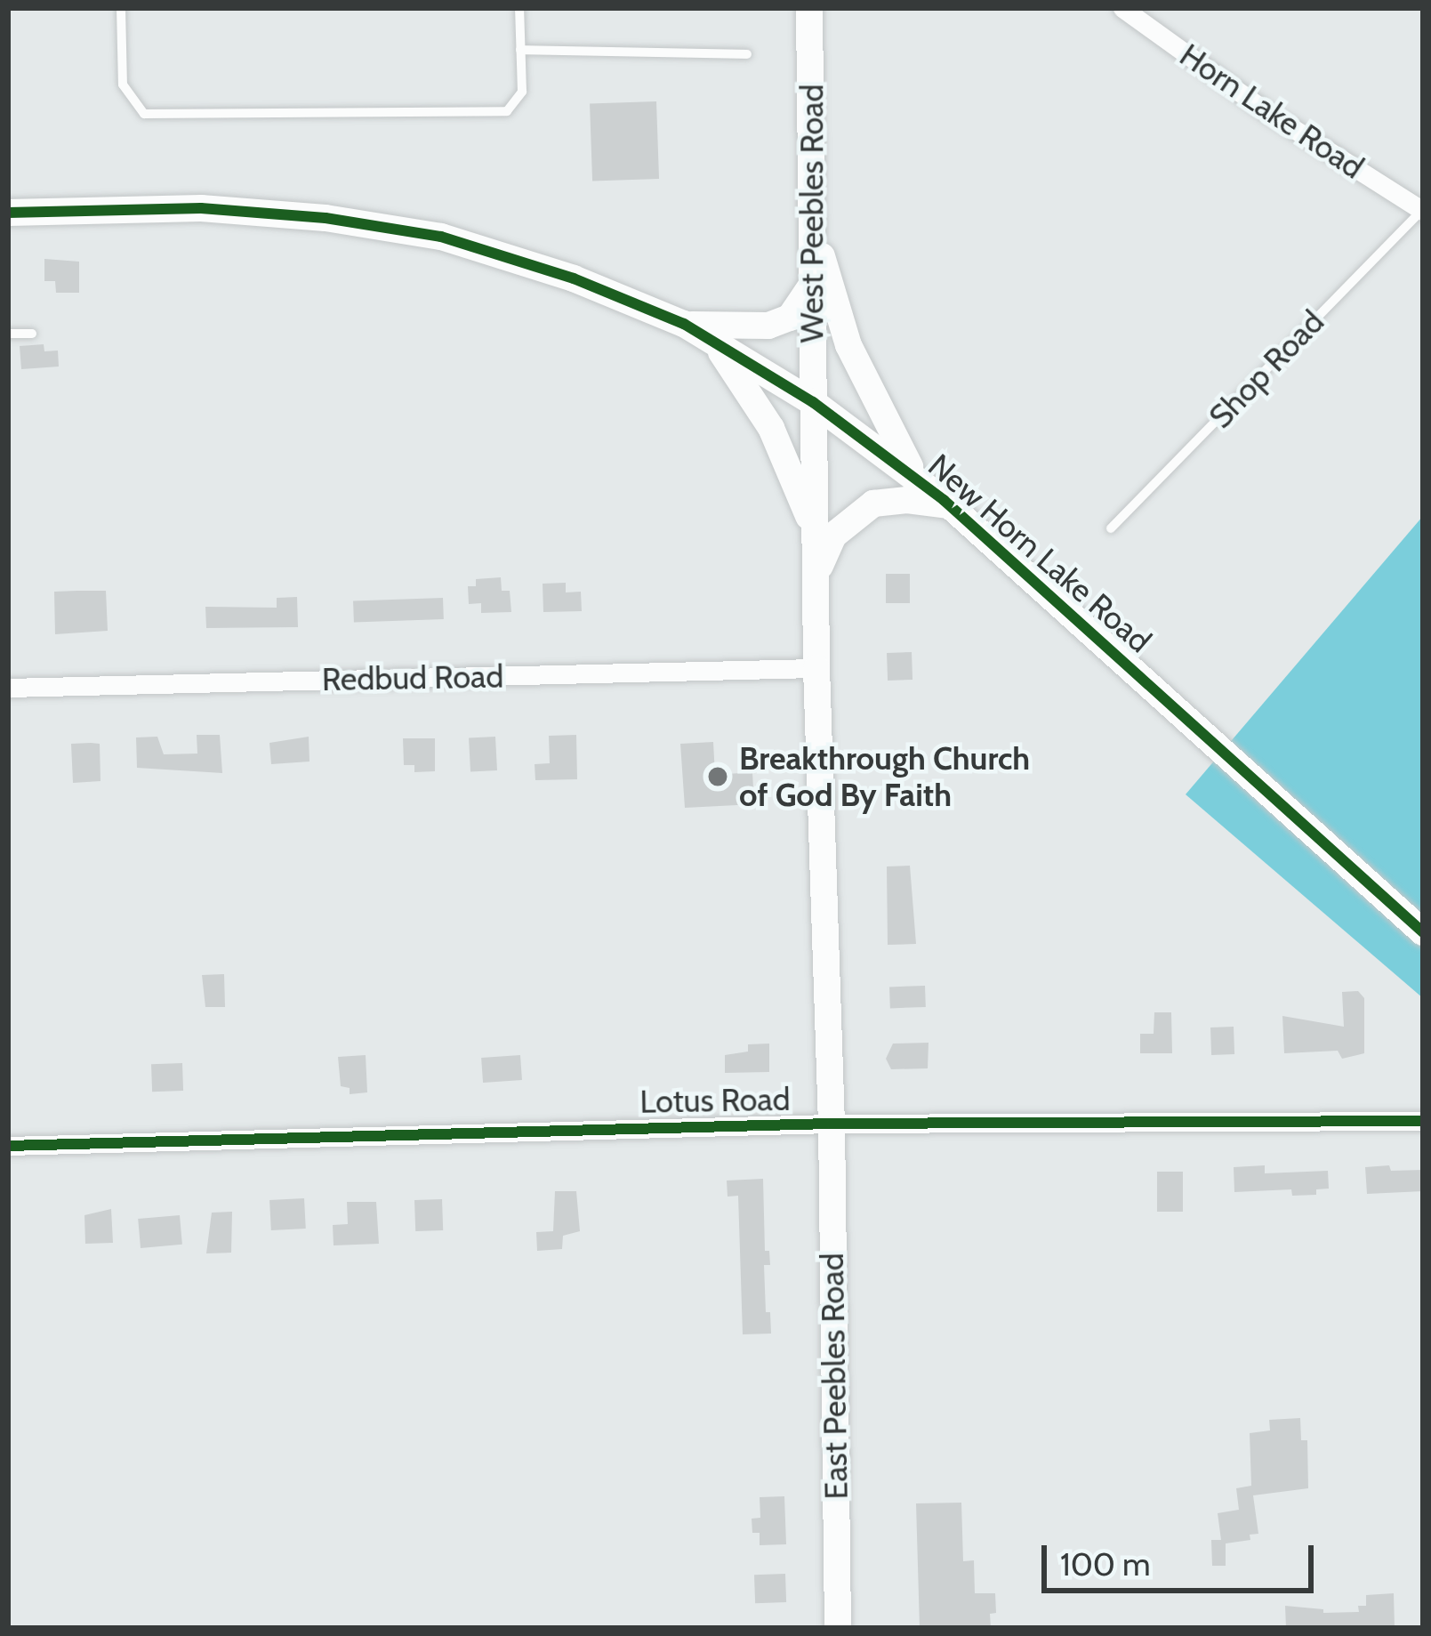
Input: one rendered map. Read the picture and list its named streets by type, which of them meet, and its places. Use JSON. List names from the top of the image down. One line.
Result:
{"streets":{"main road":["West Peebles Road","New Horn Lake Road","East Peebles Road"],"street":["Horn Lake Road","Redbud Road","Lotus Road"],"lane":["Shop Road"]},"crossings":[["Horn Lake Road","Shop Road"],["West Peebles Road","New Horn Lake Road"],["West Peebles Road","Redbud Road"],["West Peebles Road","Lotus Road"],["West Peebles Road","East Peebles Road"],["Lotus Road","East Peebles Road"]],"places":["Breakthrough Church of God By Faith"],"scale_bar":"100 m"}
